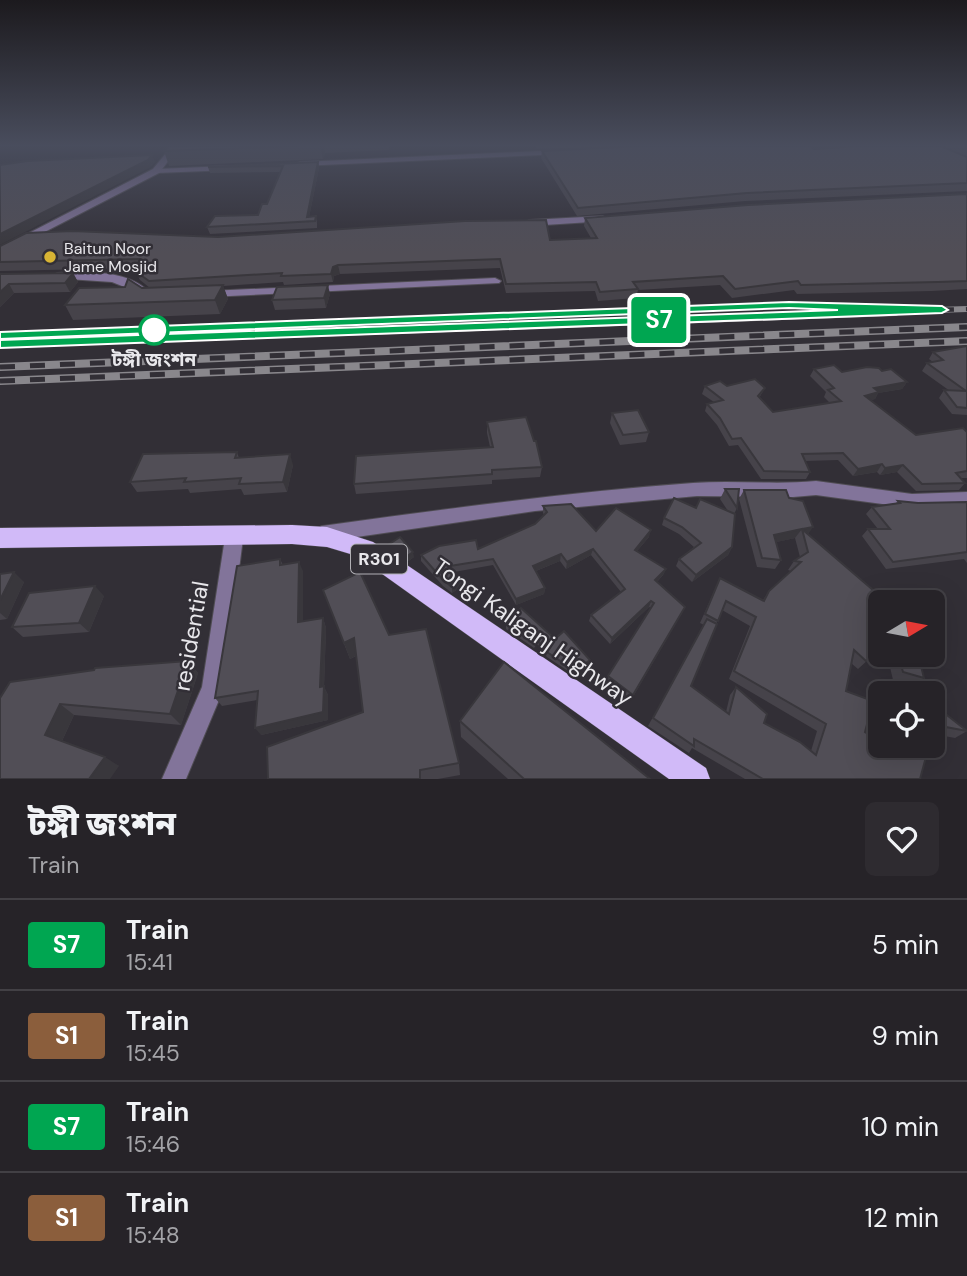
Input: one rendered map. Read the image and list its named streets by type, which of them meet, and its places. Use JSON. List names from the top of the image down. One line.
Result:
{"streets":{"main road":["R301","Tongi Kaliganj Highway"],"street":["residential"]},"crossings":[["R301","Tongi Kaliganj Highway"],["Tongi Kaliganj Highway","residential"]],"places":["Baitun Noor Jame Mosjid","টঙ্গী জংশন"],"north":"right","page":{"on_map":"S7","heading":["টঙ্গী জংশন","Train"],"list":[{"mark":"S7","name":"Train","note":"15:41","value":"5 min"},{"mark":"S1","name":"Train","note":"15:45","value":"9 min"},{"mark":"S7","name":"Train","note":"15:46","value":"10 min"},{"mark":"S1","name":"Train","note":"15:48","value":"12 min"}]}}
